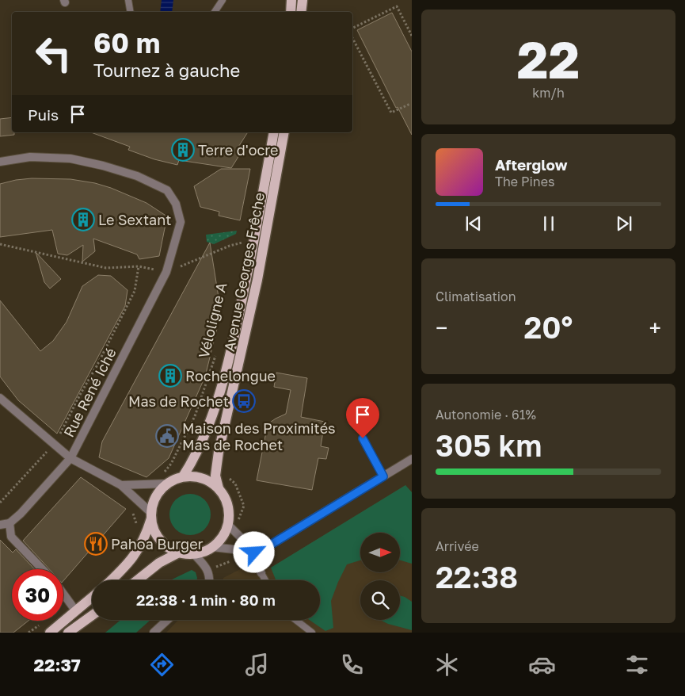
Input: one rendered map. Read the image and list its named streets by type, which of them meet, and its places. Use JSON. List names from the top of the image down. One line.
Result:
{"streets":{"main road":["Avenue Georges Frêche"],"street":["Rue René Iché"],"path":["Véloligne A"]},"places":{"building":["Terre d'ocre","Le Sextant","Rochelongue"],"bus stop":["Mas de Rochet"],"public building":["Maison des Proximités Mas de Rochet"],"restaurant":["Pahoa Burger"]},"north":"right","page":{"tile":[["22","km/h"],"Climatisation",["Autonomie · 61%","305 km"],["Arrivée","22:38"]],"turn":["60 m","Tournez à gauche"],"then":"Puis","song":["Afterglow","The Pines"],"heat":["−","20°","+"],"limit":"30","trip":"22:38 · 1 min · 80 m","tabs":"22:37"}}
